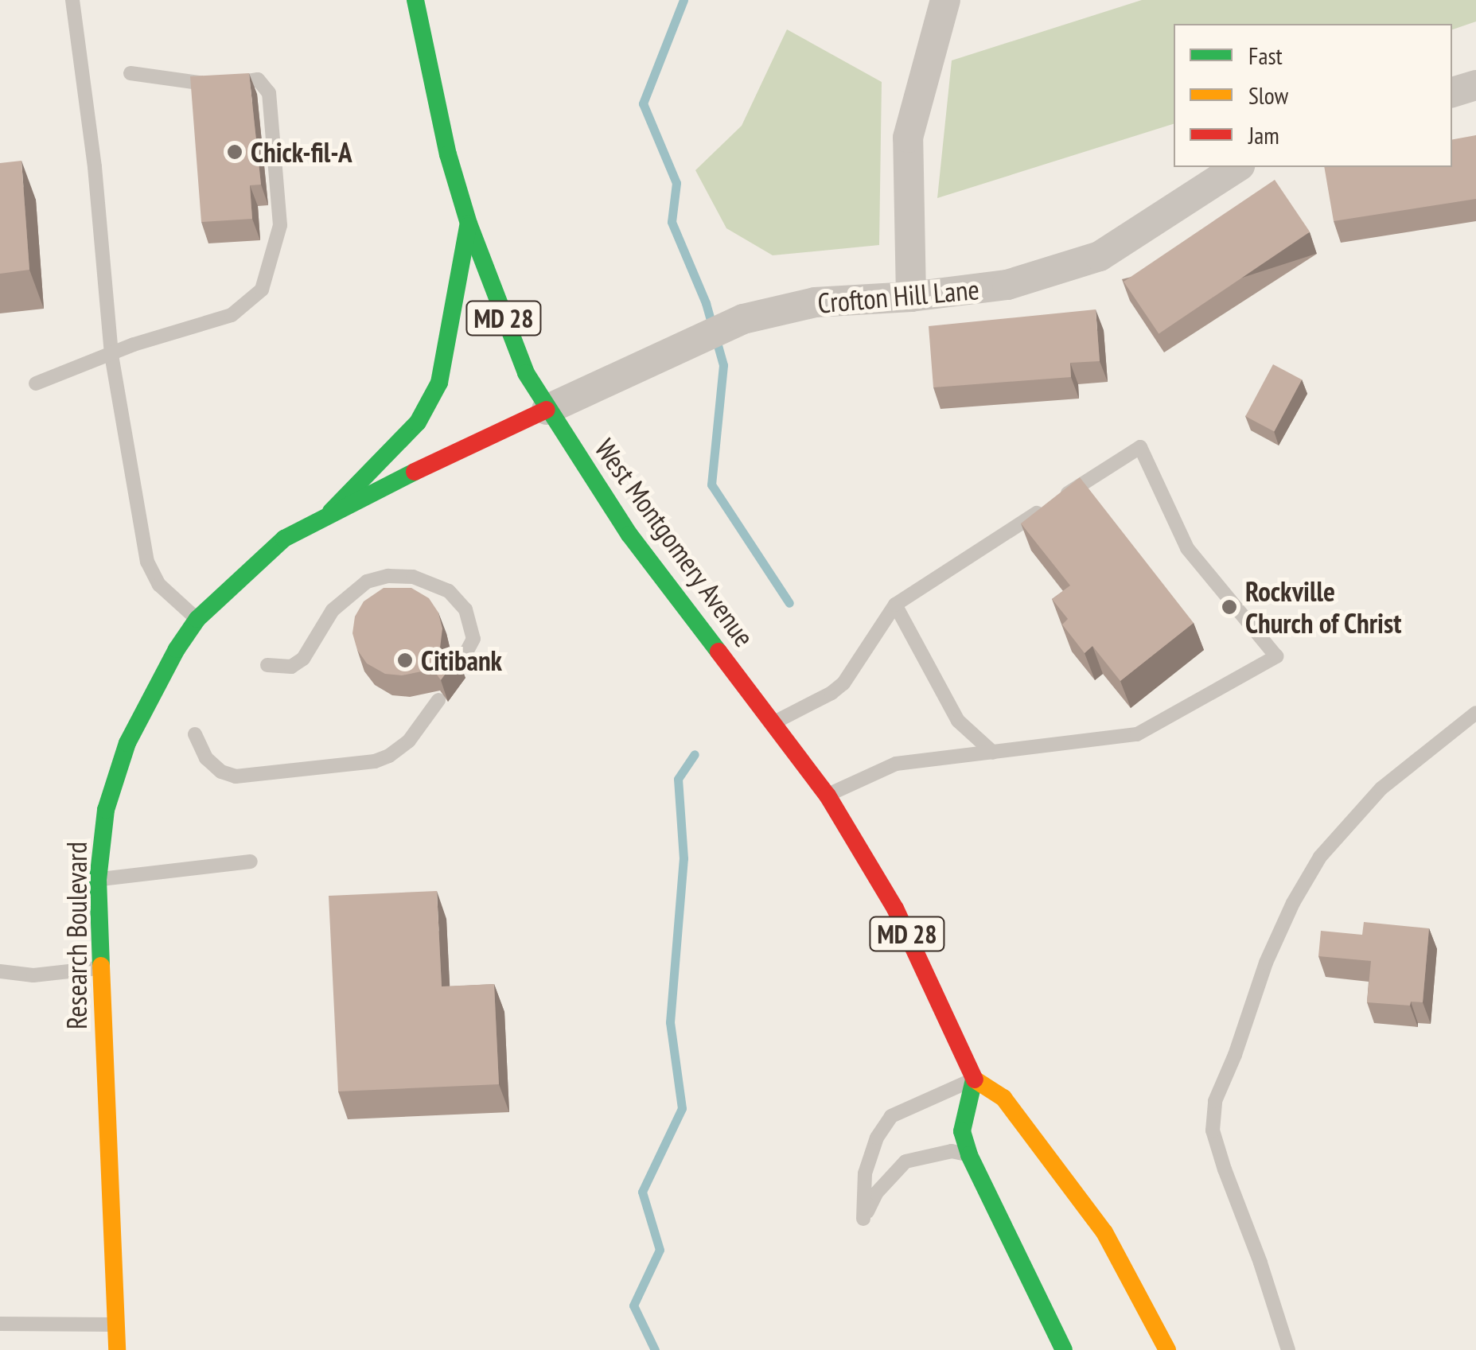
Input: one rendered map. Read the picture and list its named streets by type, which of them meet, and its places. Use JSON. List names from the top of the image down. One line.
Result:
{"streets":{"main road":["MD 28","West Montgomery Avenue","Research Boulevard"],"street":["Crofton Hill Lane"]},"crossings":[["Crofton Hill Lane","West Montgomery Avenue"],["Crofton Hill Lane","Research Boulevard"],["West Montgomery Avenue","Research Boulevard"]],"places":["Chick-fil-A","Rockville Church of Christ","Citibank"],"legend":["Fast","Slow","Jam"]}
